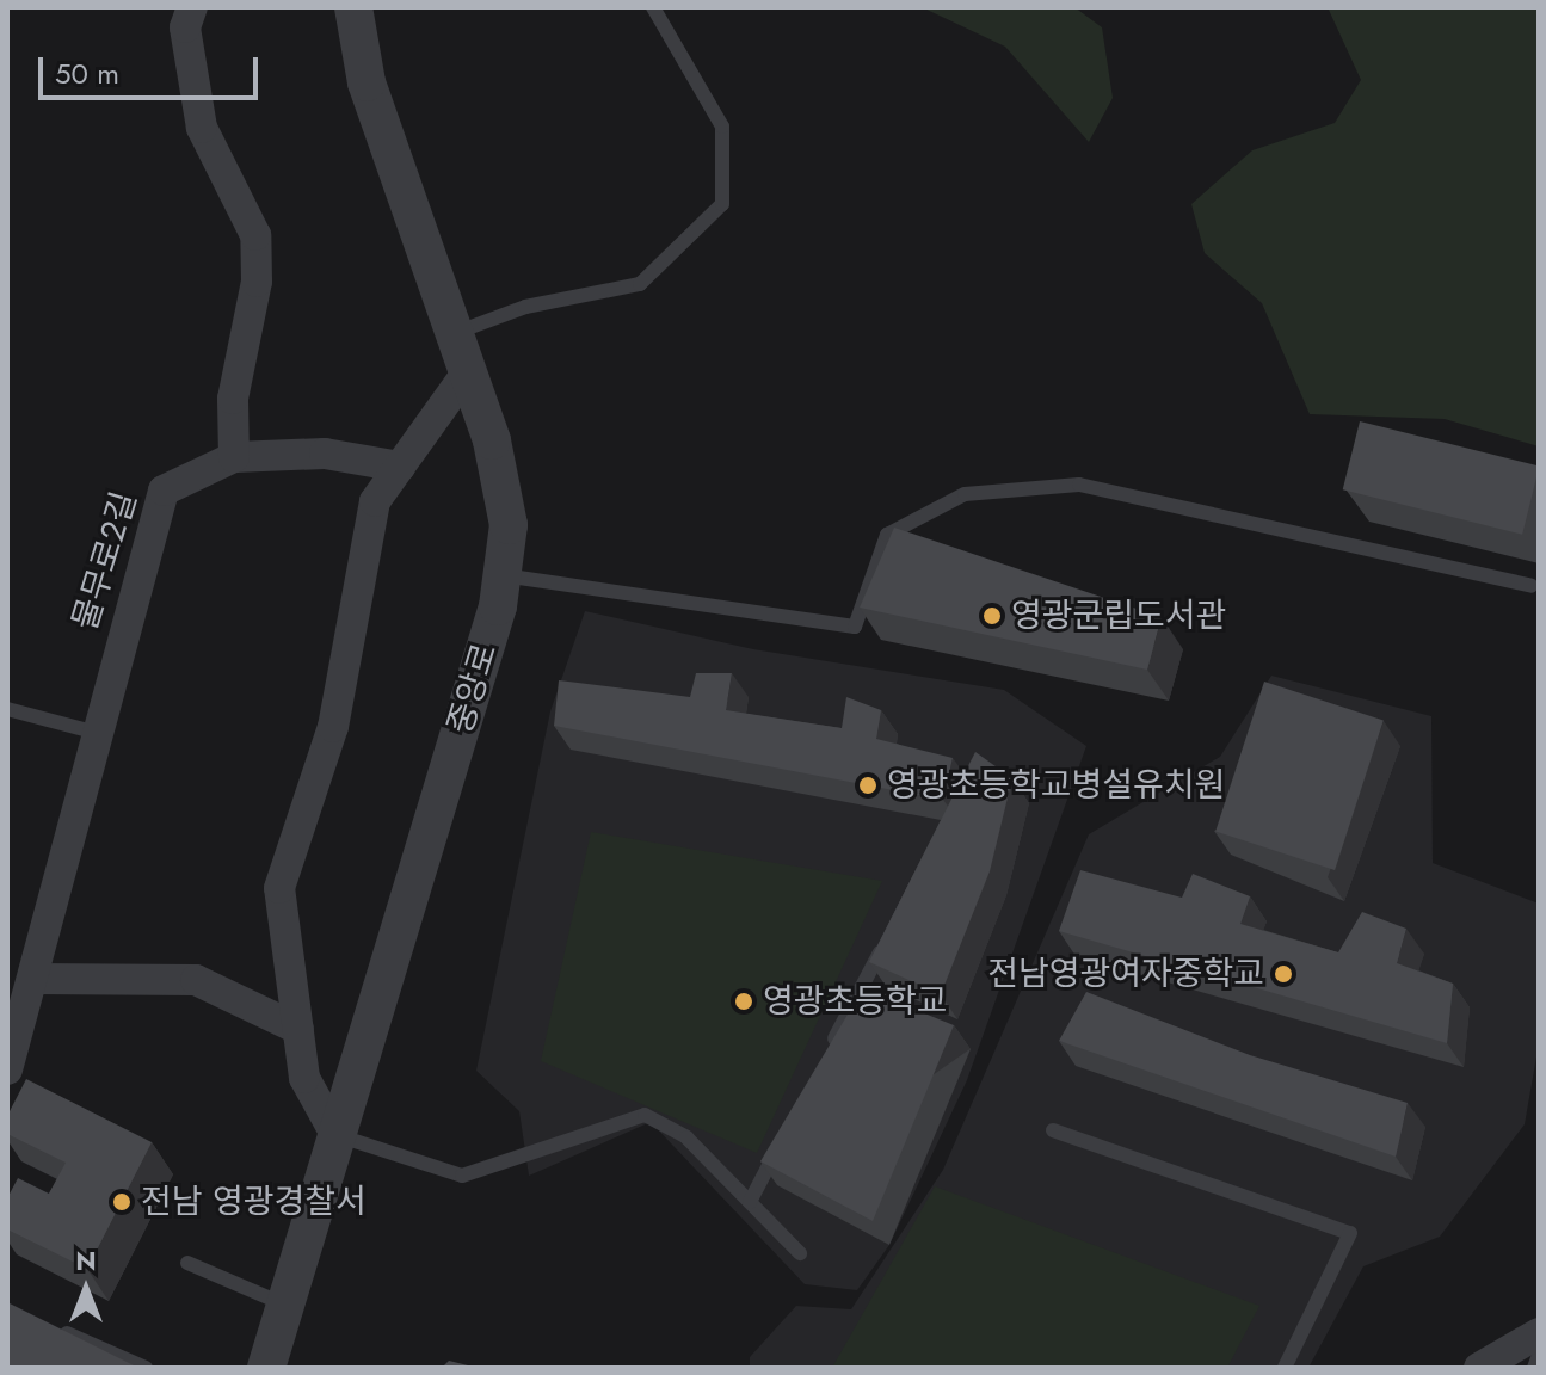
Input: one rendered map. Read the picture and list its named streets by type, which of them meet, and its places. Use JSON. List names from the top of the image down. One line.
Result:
{"streets":{"street":["물무로2길","중앙로"]},"places":["영광군립도서관","영광초등학교병설유치원","전남영광여자중학교","영광초등학교","전남 영광경찰서"],"scale_bar":"50 m","north":"top"}
